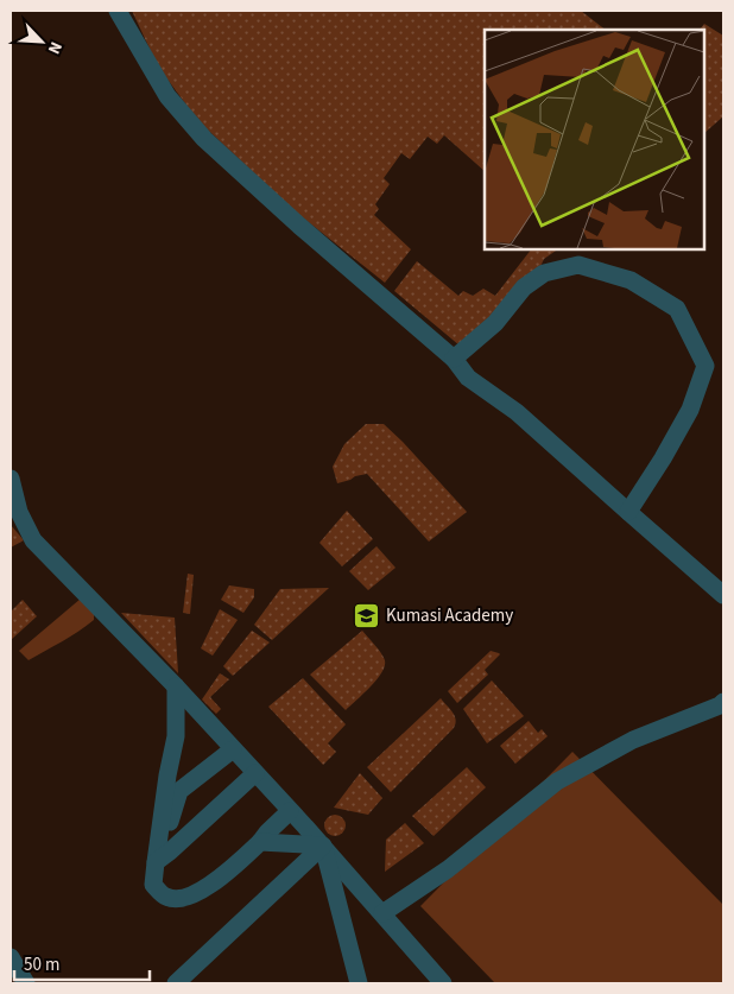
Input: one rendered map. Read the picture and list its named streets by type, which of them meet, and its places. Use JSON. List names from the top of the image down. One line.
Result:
{"places":{"school or university":["Kumasi Academy"]},"scale_bar":"50 m","north":"bottom right"}
